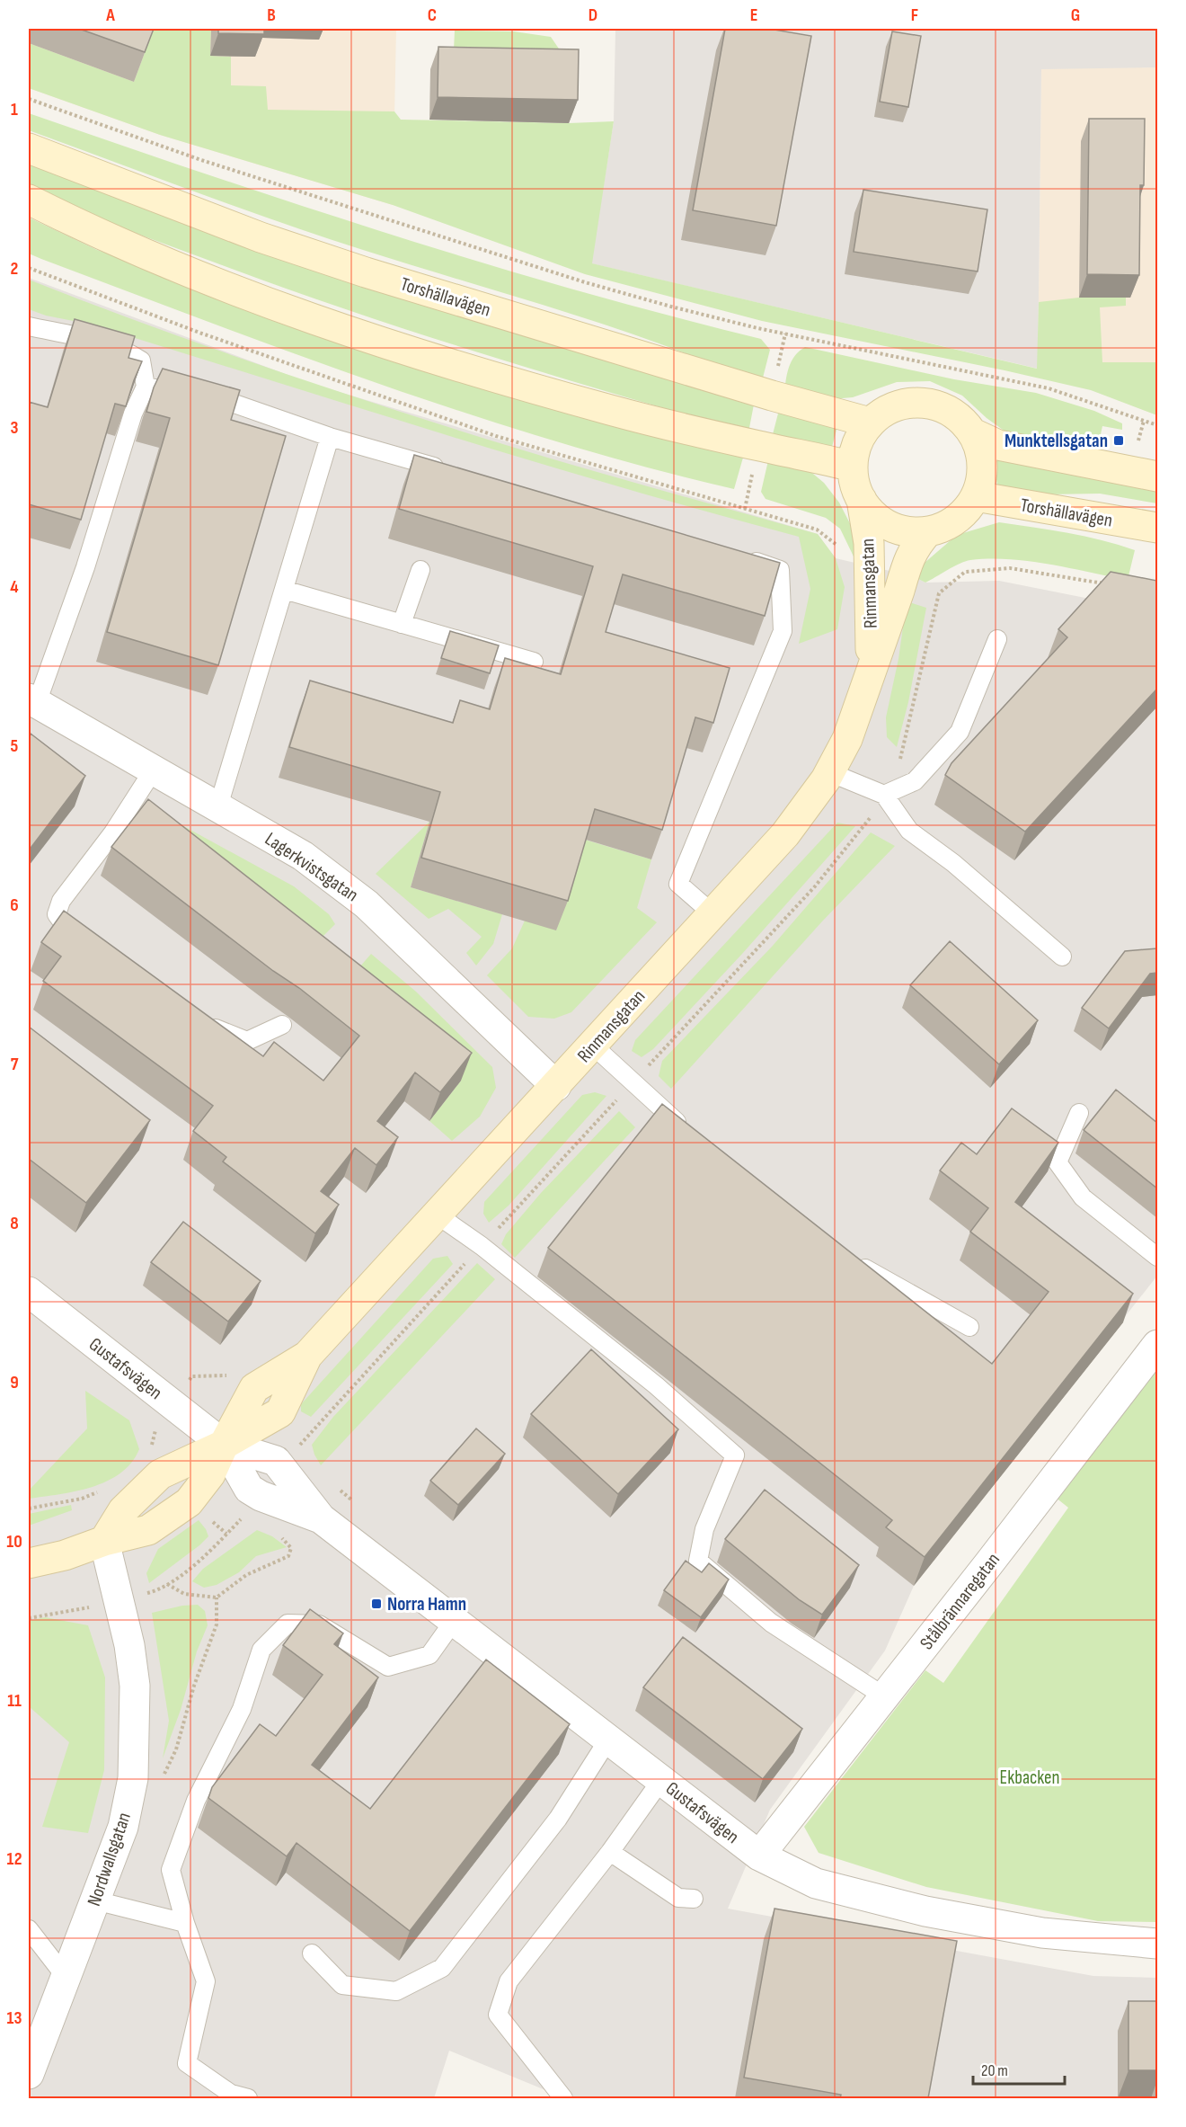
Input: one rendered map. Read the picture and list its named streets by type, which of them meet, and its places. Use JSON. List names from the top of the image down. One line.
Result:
{"streets":{"main road":["Torshällavägen","Rinmansgatan"],"street":["Lagerkvistsgatan","Gustafsvägen","Stålbrännaregatan","Nordwallsgatan"]},"crossings":[["Torshällavägen","Rinmansgatan"],["Rinmansgatan","Lagerkvistsgatan"],["Rinmansgatan","Gustafsvägen"],["Rinmansgatan","Nordwallsgatan"],["Gustafsvägen","Stålbrännaregatan"]],"parks":["Ekbacken"],"places":{"transit":["Munktellsgatan","Norra Hamn"]},"scale_bar":"20 m","grid":{"columns":["A","B","C","D","E","F","G"],"rows":["1","2","3","4","5","6","7","8","9","10","11","12","13"]}}
